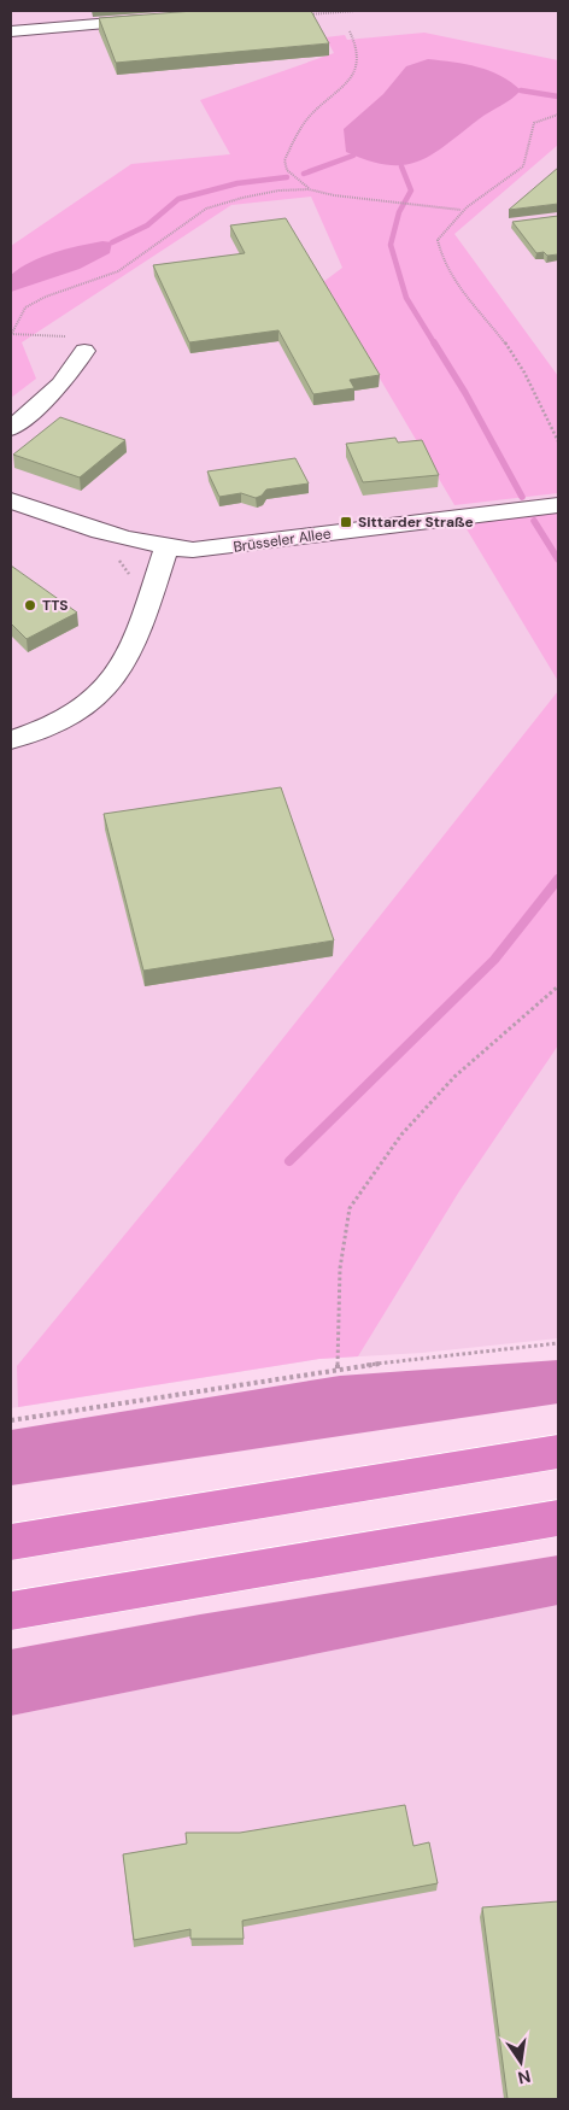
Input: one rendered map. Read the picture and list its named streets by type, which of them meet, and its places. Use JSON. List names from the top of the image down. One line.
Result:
{"streets":{"street":["Brüsseler Allee"]},"places":{"transit":["Sittarder Straße"],"other":["TTS"]},"north":"bottom"}
